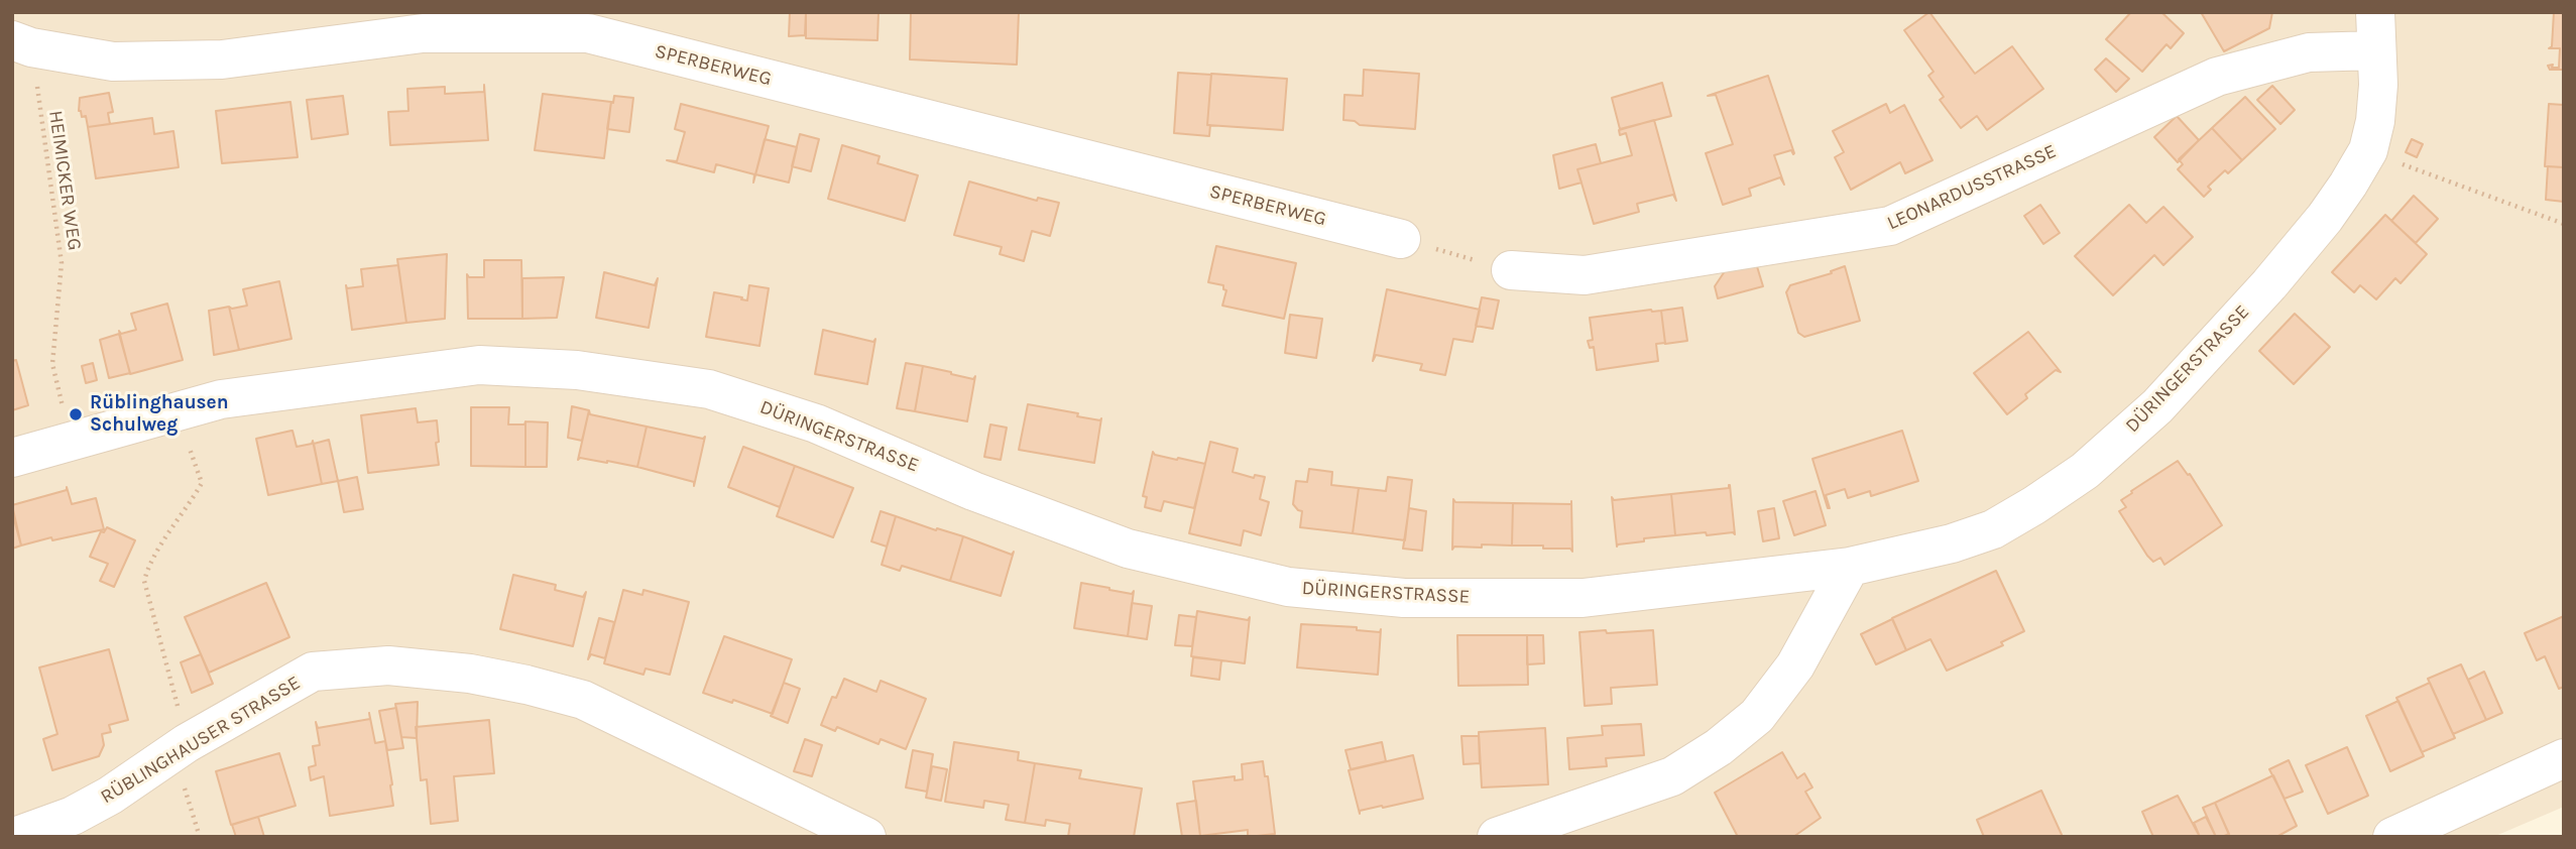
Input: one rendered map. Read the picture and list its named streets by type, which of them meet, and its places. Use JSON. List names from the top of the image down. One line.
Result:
{"streets":{"street":["SPERBERWEG","LEONARDUSSTRASSE","DÜRINGERSTRASSE","RÜBLINGHAUSER STRASSE"],"path":["HEIMICKER WEG"]},"crossings":[["SPERBERWEG","HEIMICKER WEG"],["HEIMICKER WEG","DÜRINGERSTRASSE"],["LEONARDUSSTRASSE","DÜRINGERSTRASSE"]],"places":["Rüblinghausen Schulweg"]}
